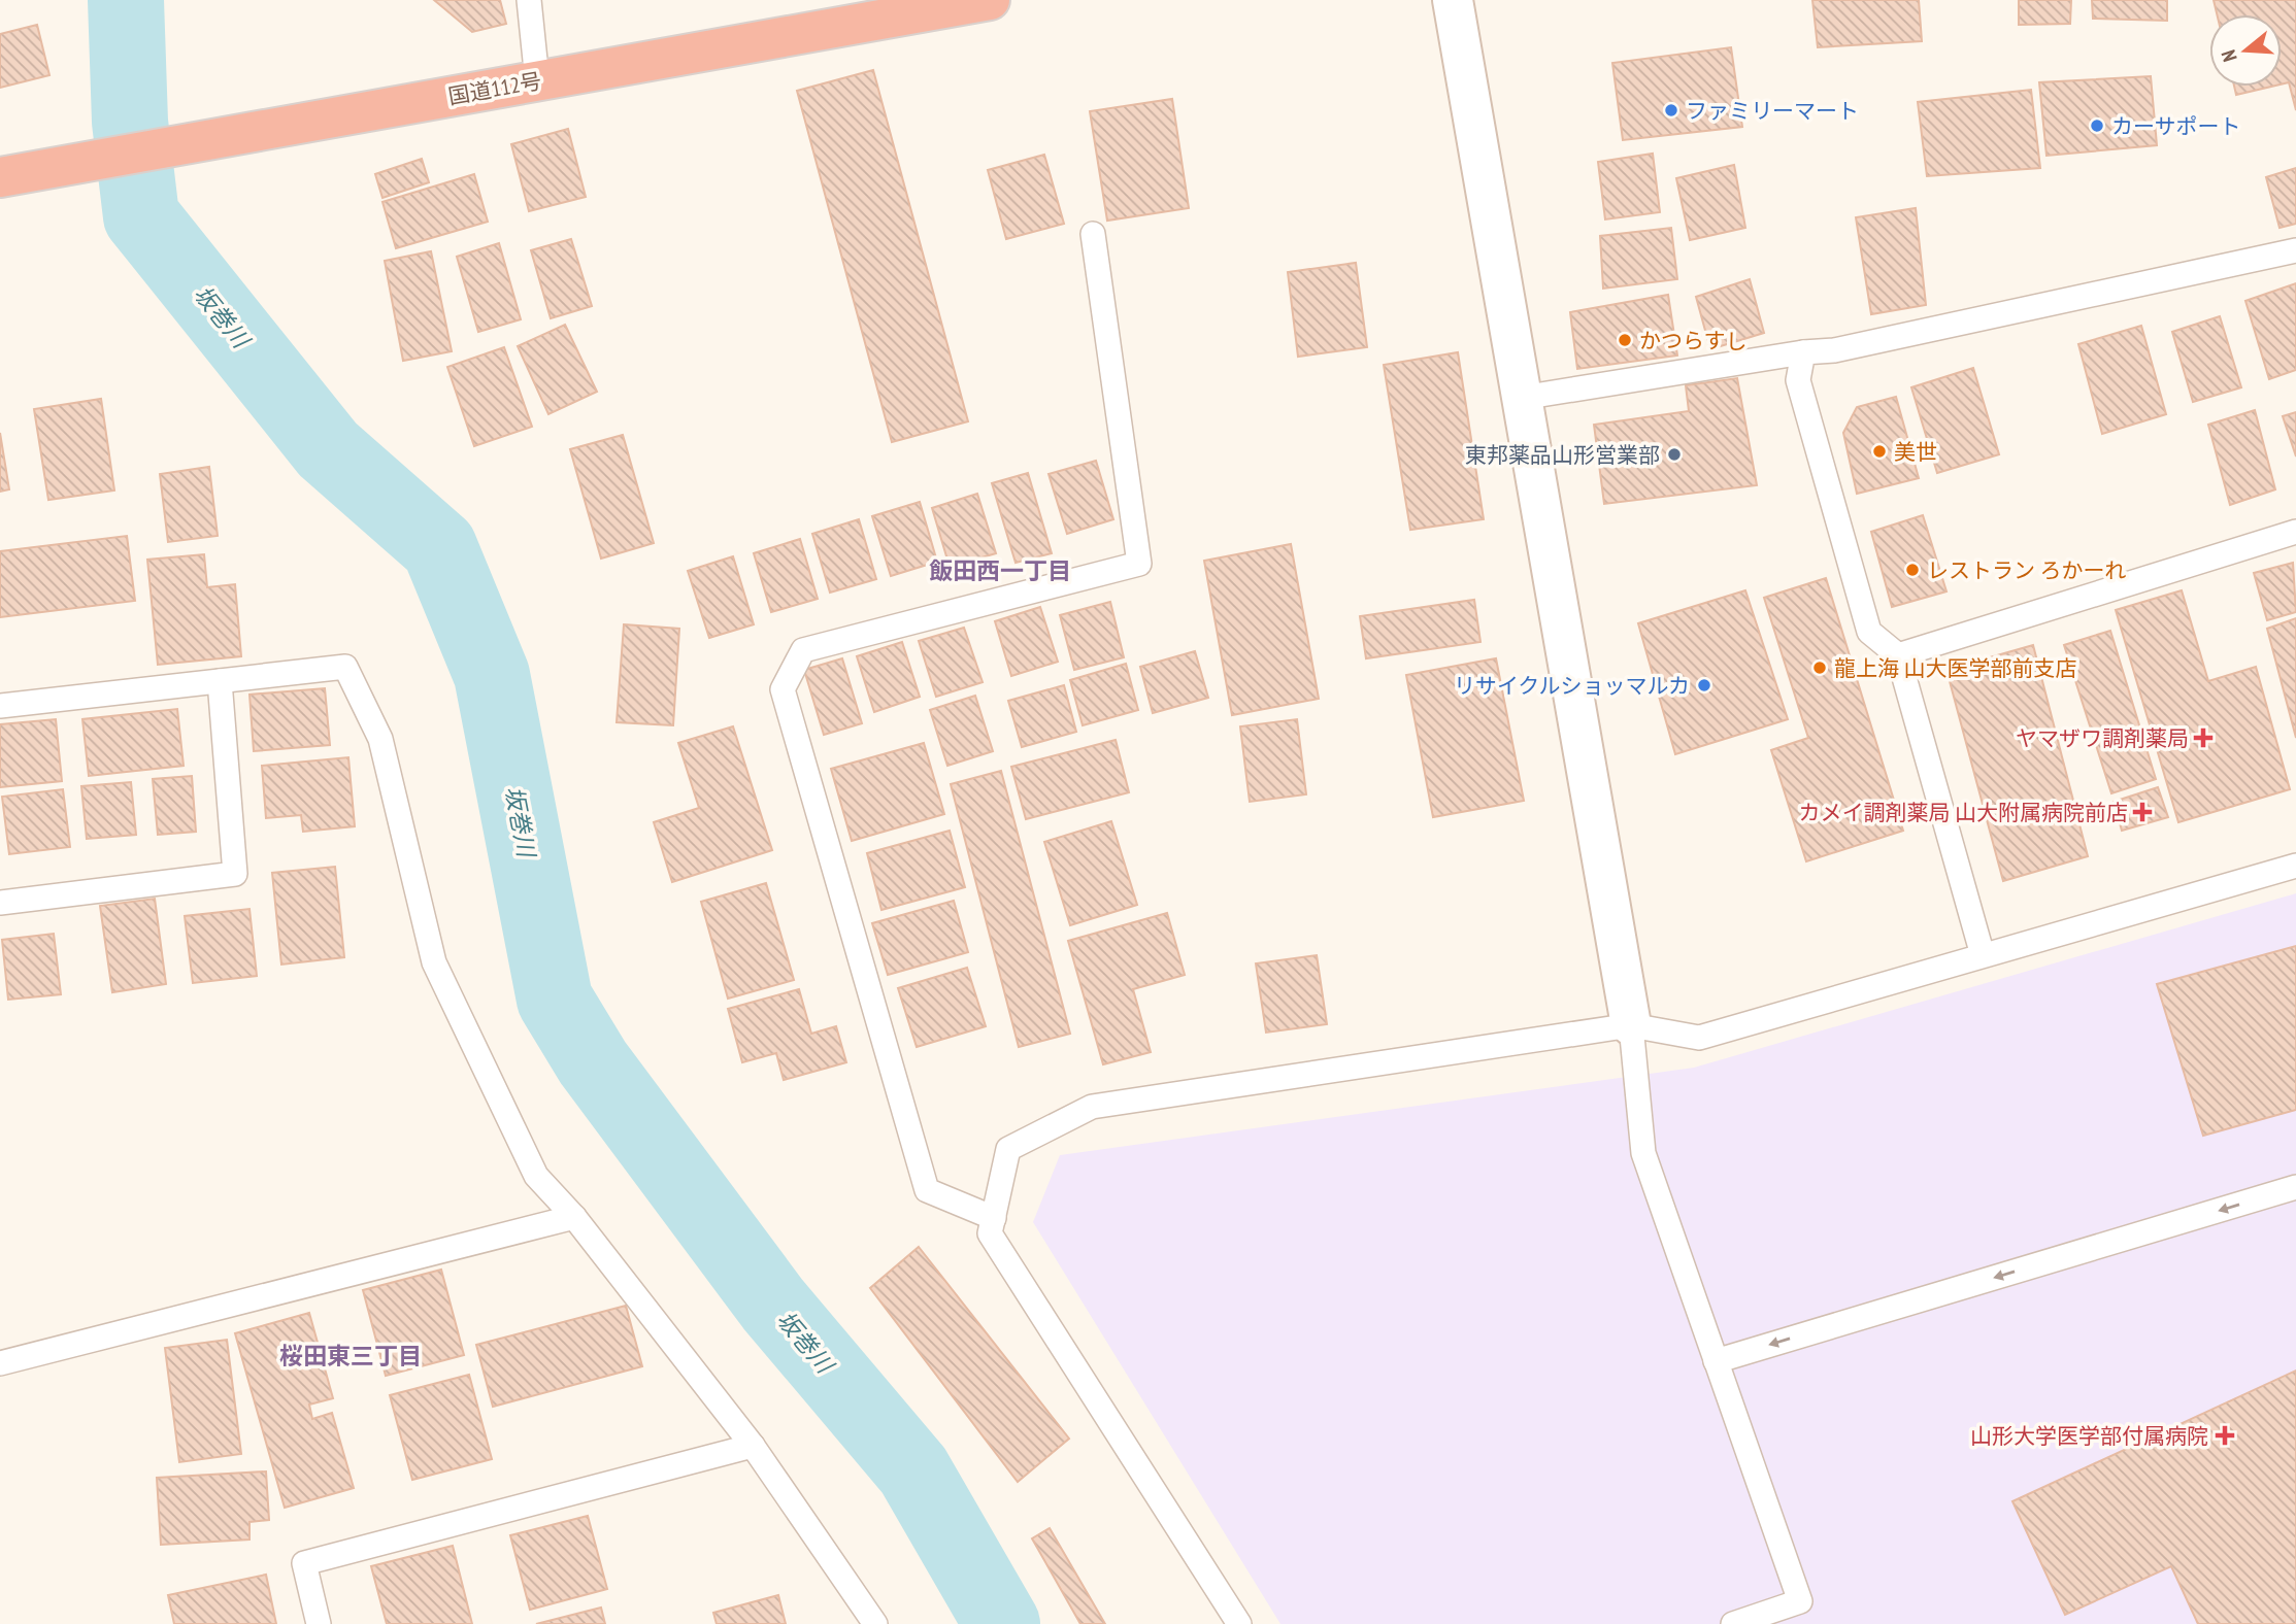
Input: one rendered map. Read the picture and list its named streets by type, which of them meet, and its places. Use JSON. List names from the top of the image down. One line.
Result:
{"streets":{"highway":["国道112号"]},"districts":["飯田西一丁目","桜田東三丁目"],"water":["坂巻川"],"places":{"other":["ファミリーマート","カーサポート","かつらすし","美世","東邦薬品山形営業部","レストラン ろかーれ","龍上海 山大医学部前支店","リサイクルショッマルカ"],"health":["ヤマザワ調剤薬局","カメイ調剤薬局 山大附属病院前店","山形大学医学部付属病院"]},"north":"left"}
